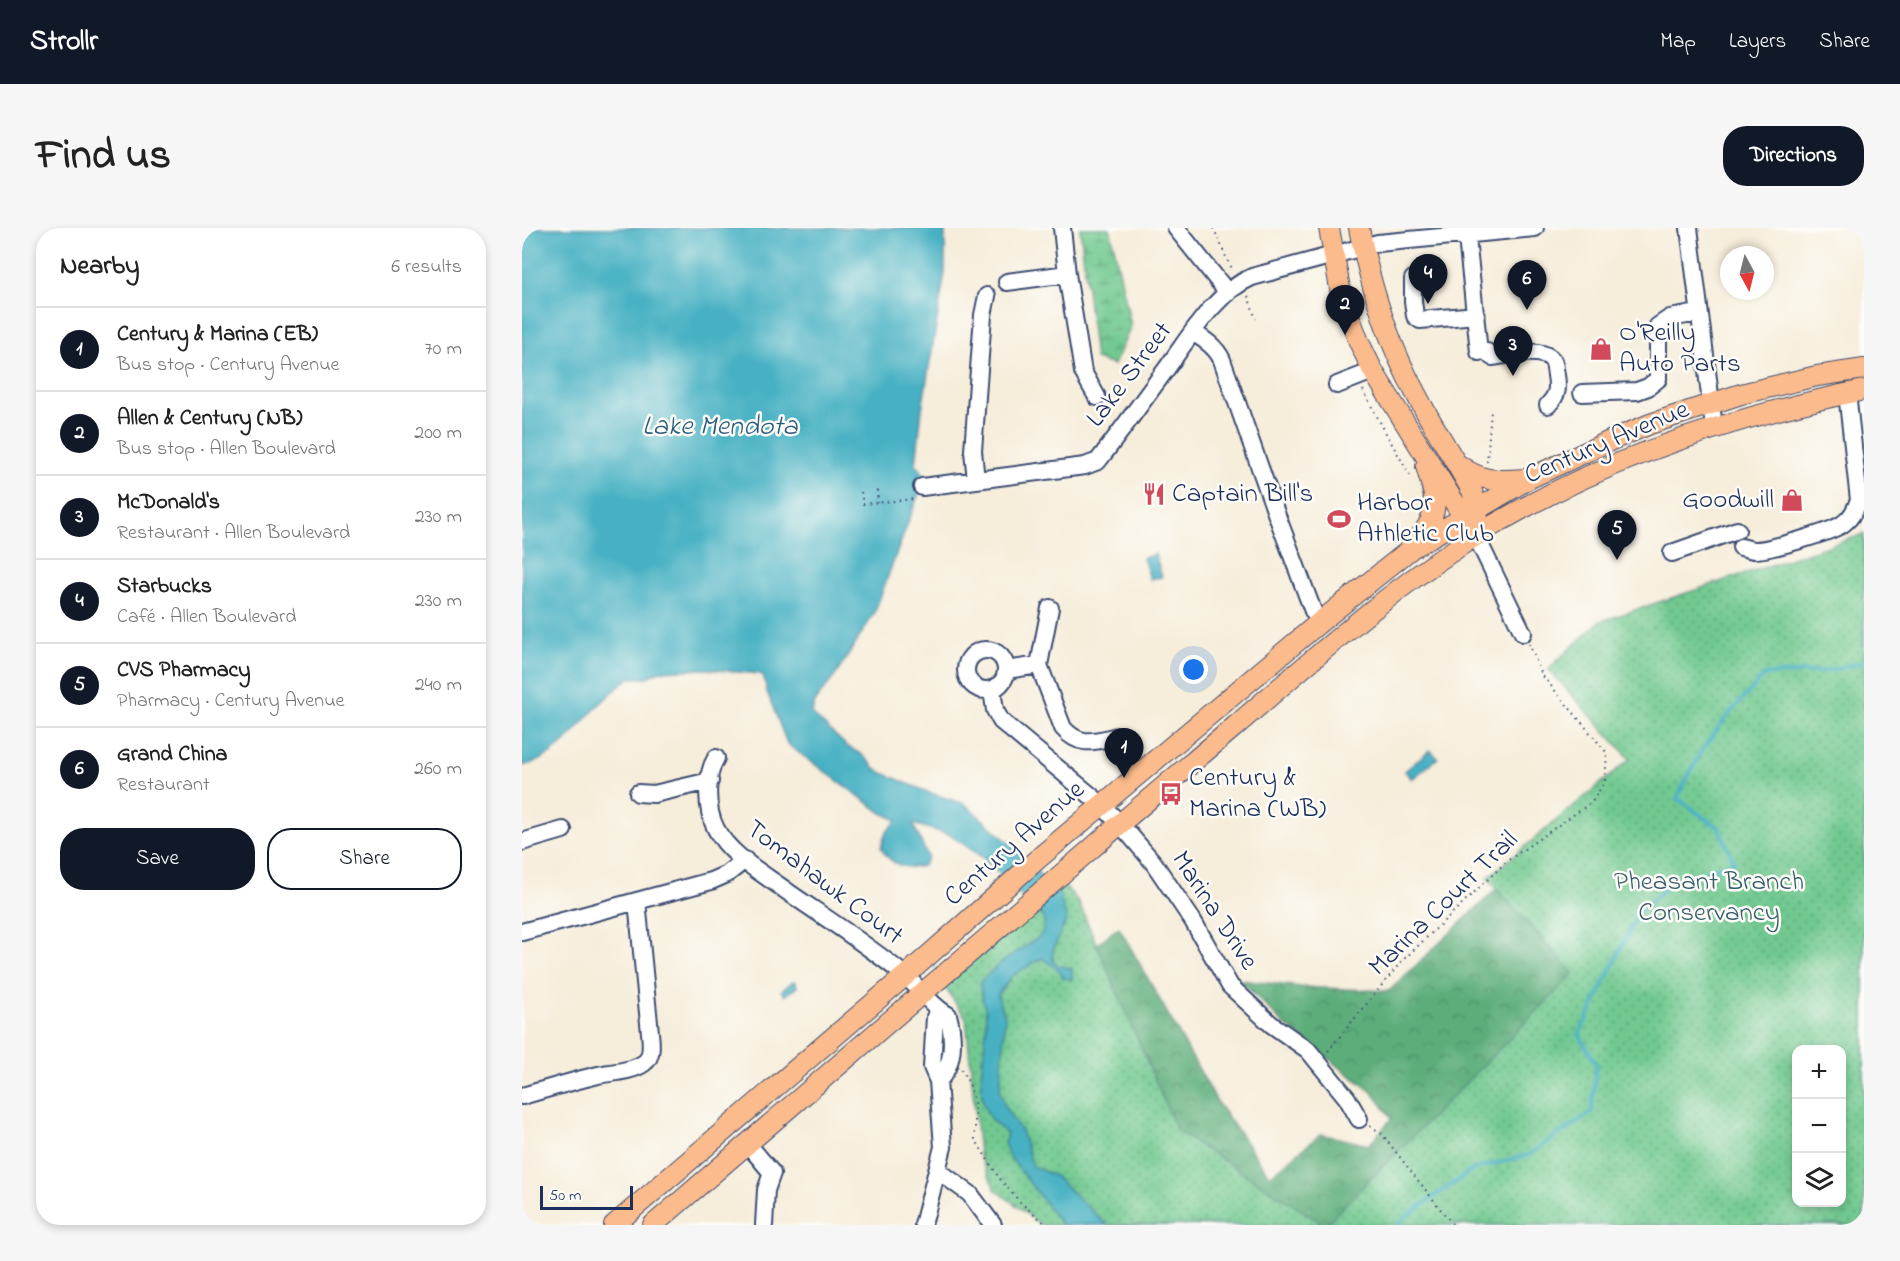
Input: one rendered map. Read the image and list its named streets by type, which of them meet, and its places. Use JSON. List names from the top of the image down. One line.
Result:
{"streets":{"main road":["Century Avenue"],"street":["Lake Street","Tomahawk Court","Marina Drive"],"path":["Marina Court Trail"]},"crossings":[["Century Avenue","Tomahawk Court"],["Century Avenue","Marina Drive"],["Marina Court Trail","Marina Drive"]],"water":["Lake Mendota"],"parks":["Pheasant Branch Conservancy"],"places":{"shop":["O'Reilly Auto Parts","Goodwill"],"restaurant":["Captain Bill's"],"sports":["Harbor Athletic Club"],"bus stop":["Century & Marina (WB)"]},"scale_bar":"50 m","north":"bottom","page":{"header":"Strollr","nav":["Map","Layers","Share"],"title":"Find us","buttons":["Directions",["Save","Share"]],"heading":["Nearby","6 results"],"pins":["4","6","2","3","5","1"],"list":[{"mark":"1","name":"Century & Marina (EB)","note":"Bus stop · Century Avenue","value":"70 m"},{"mark":"2","name":"Allen & Century (NB)","note":"Bus stop · Allen Boulevard","value":"200 m"},{"mark":"3","name":"McDonald's","note":"Restaurant · Allen Boulevard","value":"230 m"},{"mark":"4","name":"Starbucks","note":"Café · Allen Boulevard","value":"230 m"},{"mark":"5","name":"CVS Pharmacy","note":"Pharmacy · Century Avenue","value":"240 m"},{"mark":"6","name":"Grand China","note":"Restaurant","value":"260 m"}],"map_buttons":["+","−"],"scale":"50 m"}}
